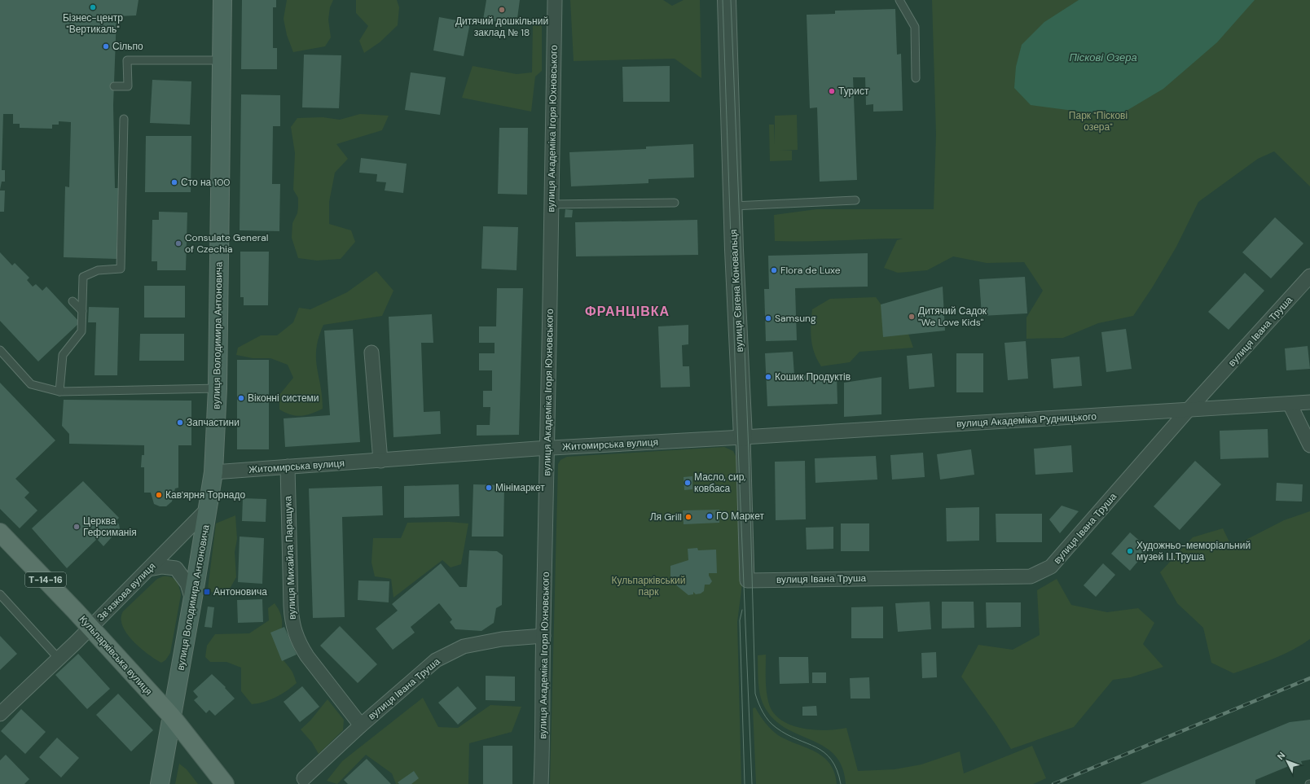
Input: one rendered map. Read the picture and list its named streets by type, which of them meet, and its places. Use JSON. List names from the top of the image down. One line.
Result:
{"streets":{"main road":["вулиця Володимира Антоновича","Т-14-16","Кульпарківська вулиця"],"street":["вулиця Академіка Ігоря Юхновського","вулиця Євгена Коновальця","вулиця Івана Труша","вулиця Академіка Рудницького","Житомирська вулиця","вулиця Михайла Паращука","Звʼязкова вулиця"]},"crossings":[["вулиця Академіка Ігоря Юхновського","вулиця Івана Труша"],["вулиця Академіка Ігоря Юхновського","Житомирська вулиця"],["вулиця Євгена Коновальця","вулиця Івана Труша"],["вулиця Євгена Коновальця","вулиця Академіка Рудницького"],["вулиця Євгена Коновальця","Житомирська вулиця"],["вулиця Івана Труша","вулиця Академіка Рудницького"],["вулиця Івана Труша","вулиця Михайла Паращука"],["вулиця Володимира Антоновича","Житомирська вулиця"],["вулиця Володимира Антоновича","Звʼязкова вулиця"],["вулиця Володимира Антоновича","Кульпарківська вулиця"],["вулиця Академіка Рудницького","Житомирська вулиця"],["Житомирська вулиця","вулиця Михайла Паращука"],["Звʼязкова вулиця","Кульпарківська вулиця"]],"districts":["ФРАНЦІВКА"],"water":["Піскові Озера"],"parks":["Парк \"Піскові озера\"","Кульпарківський парк"],"places":{"other":["Бізнес-центр \"Вертикаль\"","Дитячий дошкільний заклад № 18","Сільпо","Турист","Сто на 100","Consulate General of Czechia","Flora de Luxe","Дитячий Садок \"We Love Kids\"","Samsung","Кошик Продуктів","Віконні системи","Запчастини","Масло, сир, ковбаса","Мінімаркет","Кав'ярня Торнадо","ГО Маркет","Ля Grill","Церква Гефсиманія","Художньо-меморіальний музей І.І.Труша"],"transit":["Антоновича"]},"north":"top left"}
